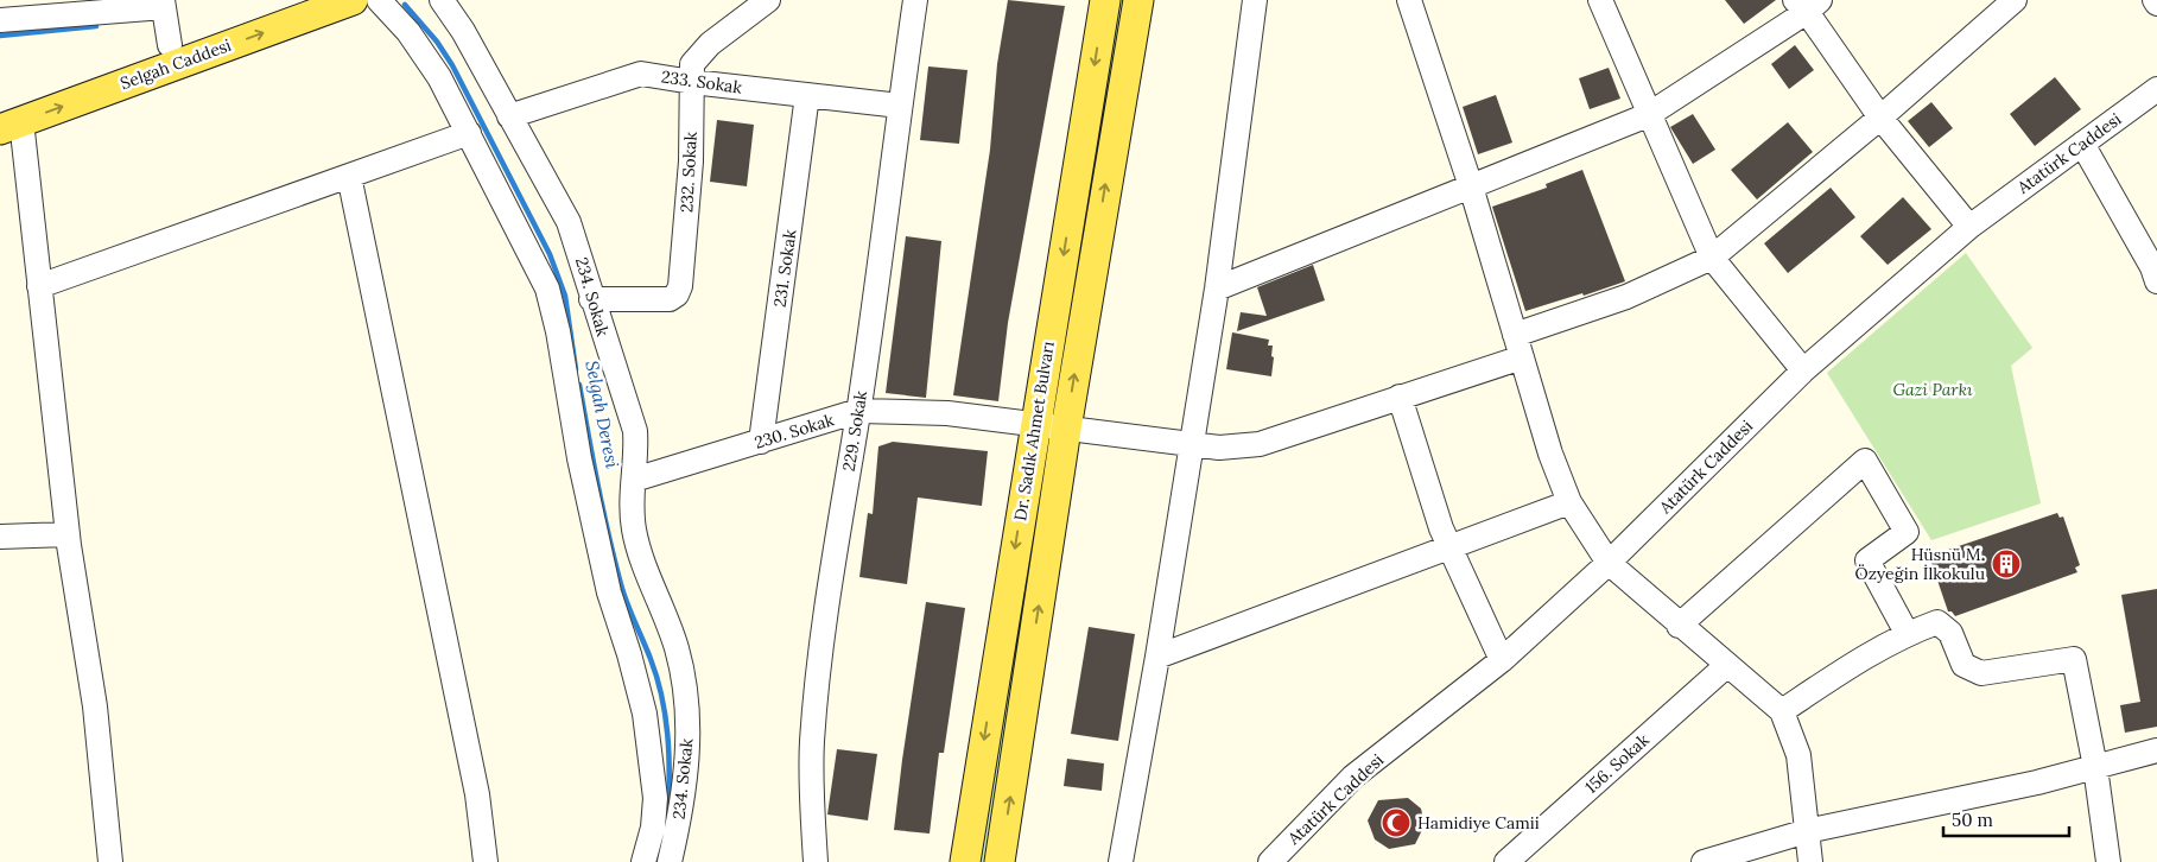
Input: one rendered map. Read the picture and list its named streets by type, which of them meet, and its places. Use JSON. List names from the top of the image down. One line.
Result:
{"streets":{"main road":["Selgah Caddesi","Dr. Sadık Ahmet Bulvarı"],"street":["233. Sokak","Atatürk Caddesi","232. Sokak","231. Sokak","234. Sokak","230. Sokak","229. Sokak","156. Sokak"]},"crossings":[["233. Sokak","232. Sokak"],["233. Sokak","231. Sokak"],["233. Sokak","234. Sokak"],["233. Sokak","229. Sokak"],["232. Sokak","234. Sokak"],["231. Sokak","230. Sokak"],["234. Sokak","230. Sokak"],["230. Sokak","229. Sokak"],["230. Sokak","Dr. Sadık Ahmet Bulvarı"]],"water":["Selgah Deresi"],"parks":["Gazi Parkı"],"places":{"building":["Hüsnü M. Özyeğin İlkokulu"],"mosque":["Hamidiye Camii"]},"scale_bar":"50 m"}
